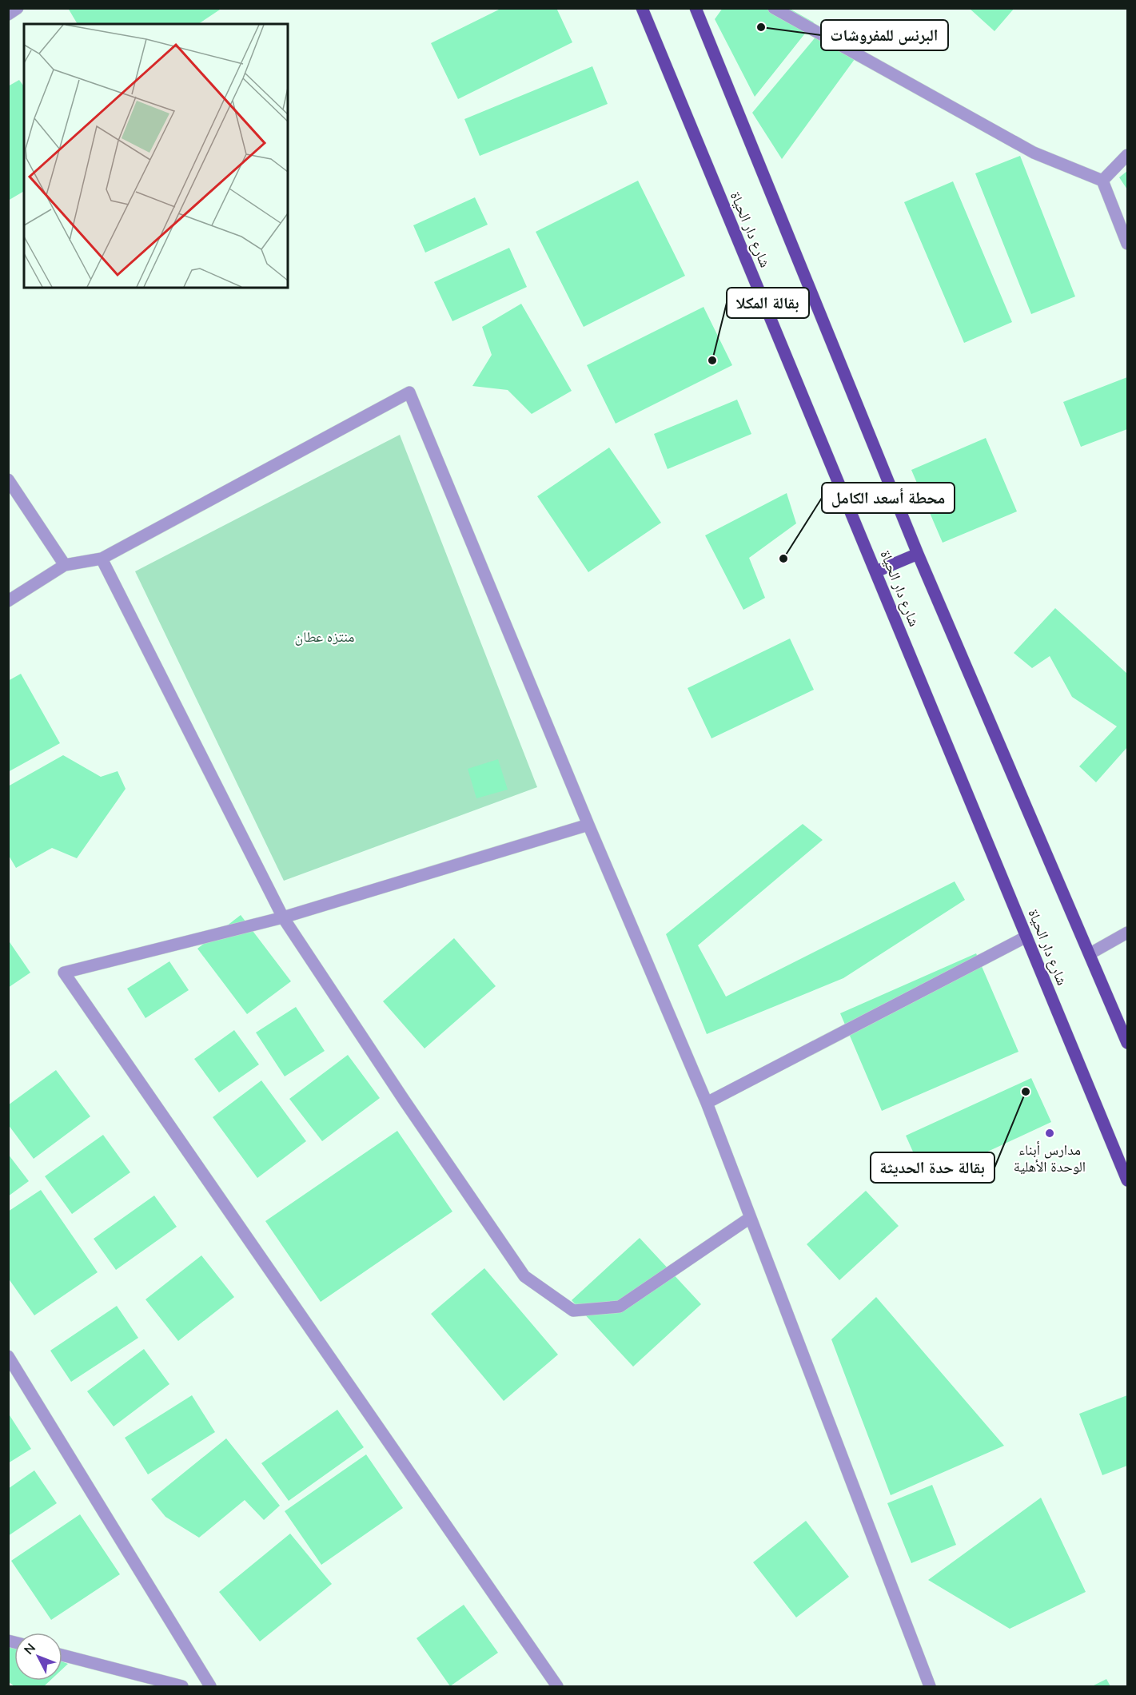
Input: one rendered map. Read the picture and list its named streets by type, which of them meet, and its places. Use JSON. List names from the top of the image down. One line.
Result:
{"streets":{"main road":["شارع دار الحياة"]},"parks":["منتزه عطان"],"places":["البرنس للمفروشات","بقالة المكلا","محطة أسعد الكامل","بقالة حدة الحديثة","مدارس أبناء الوحدة الأهلية"],"north":"top left"}
